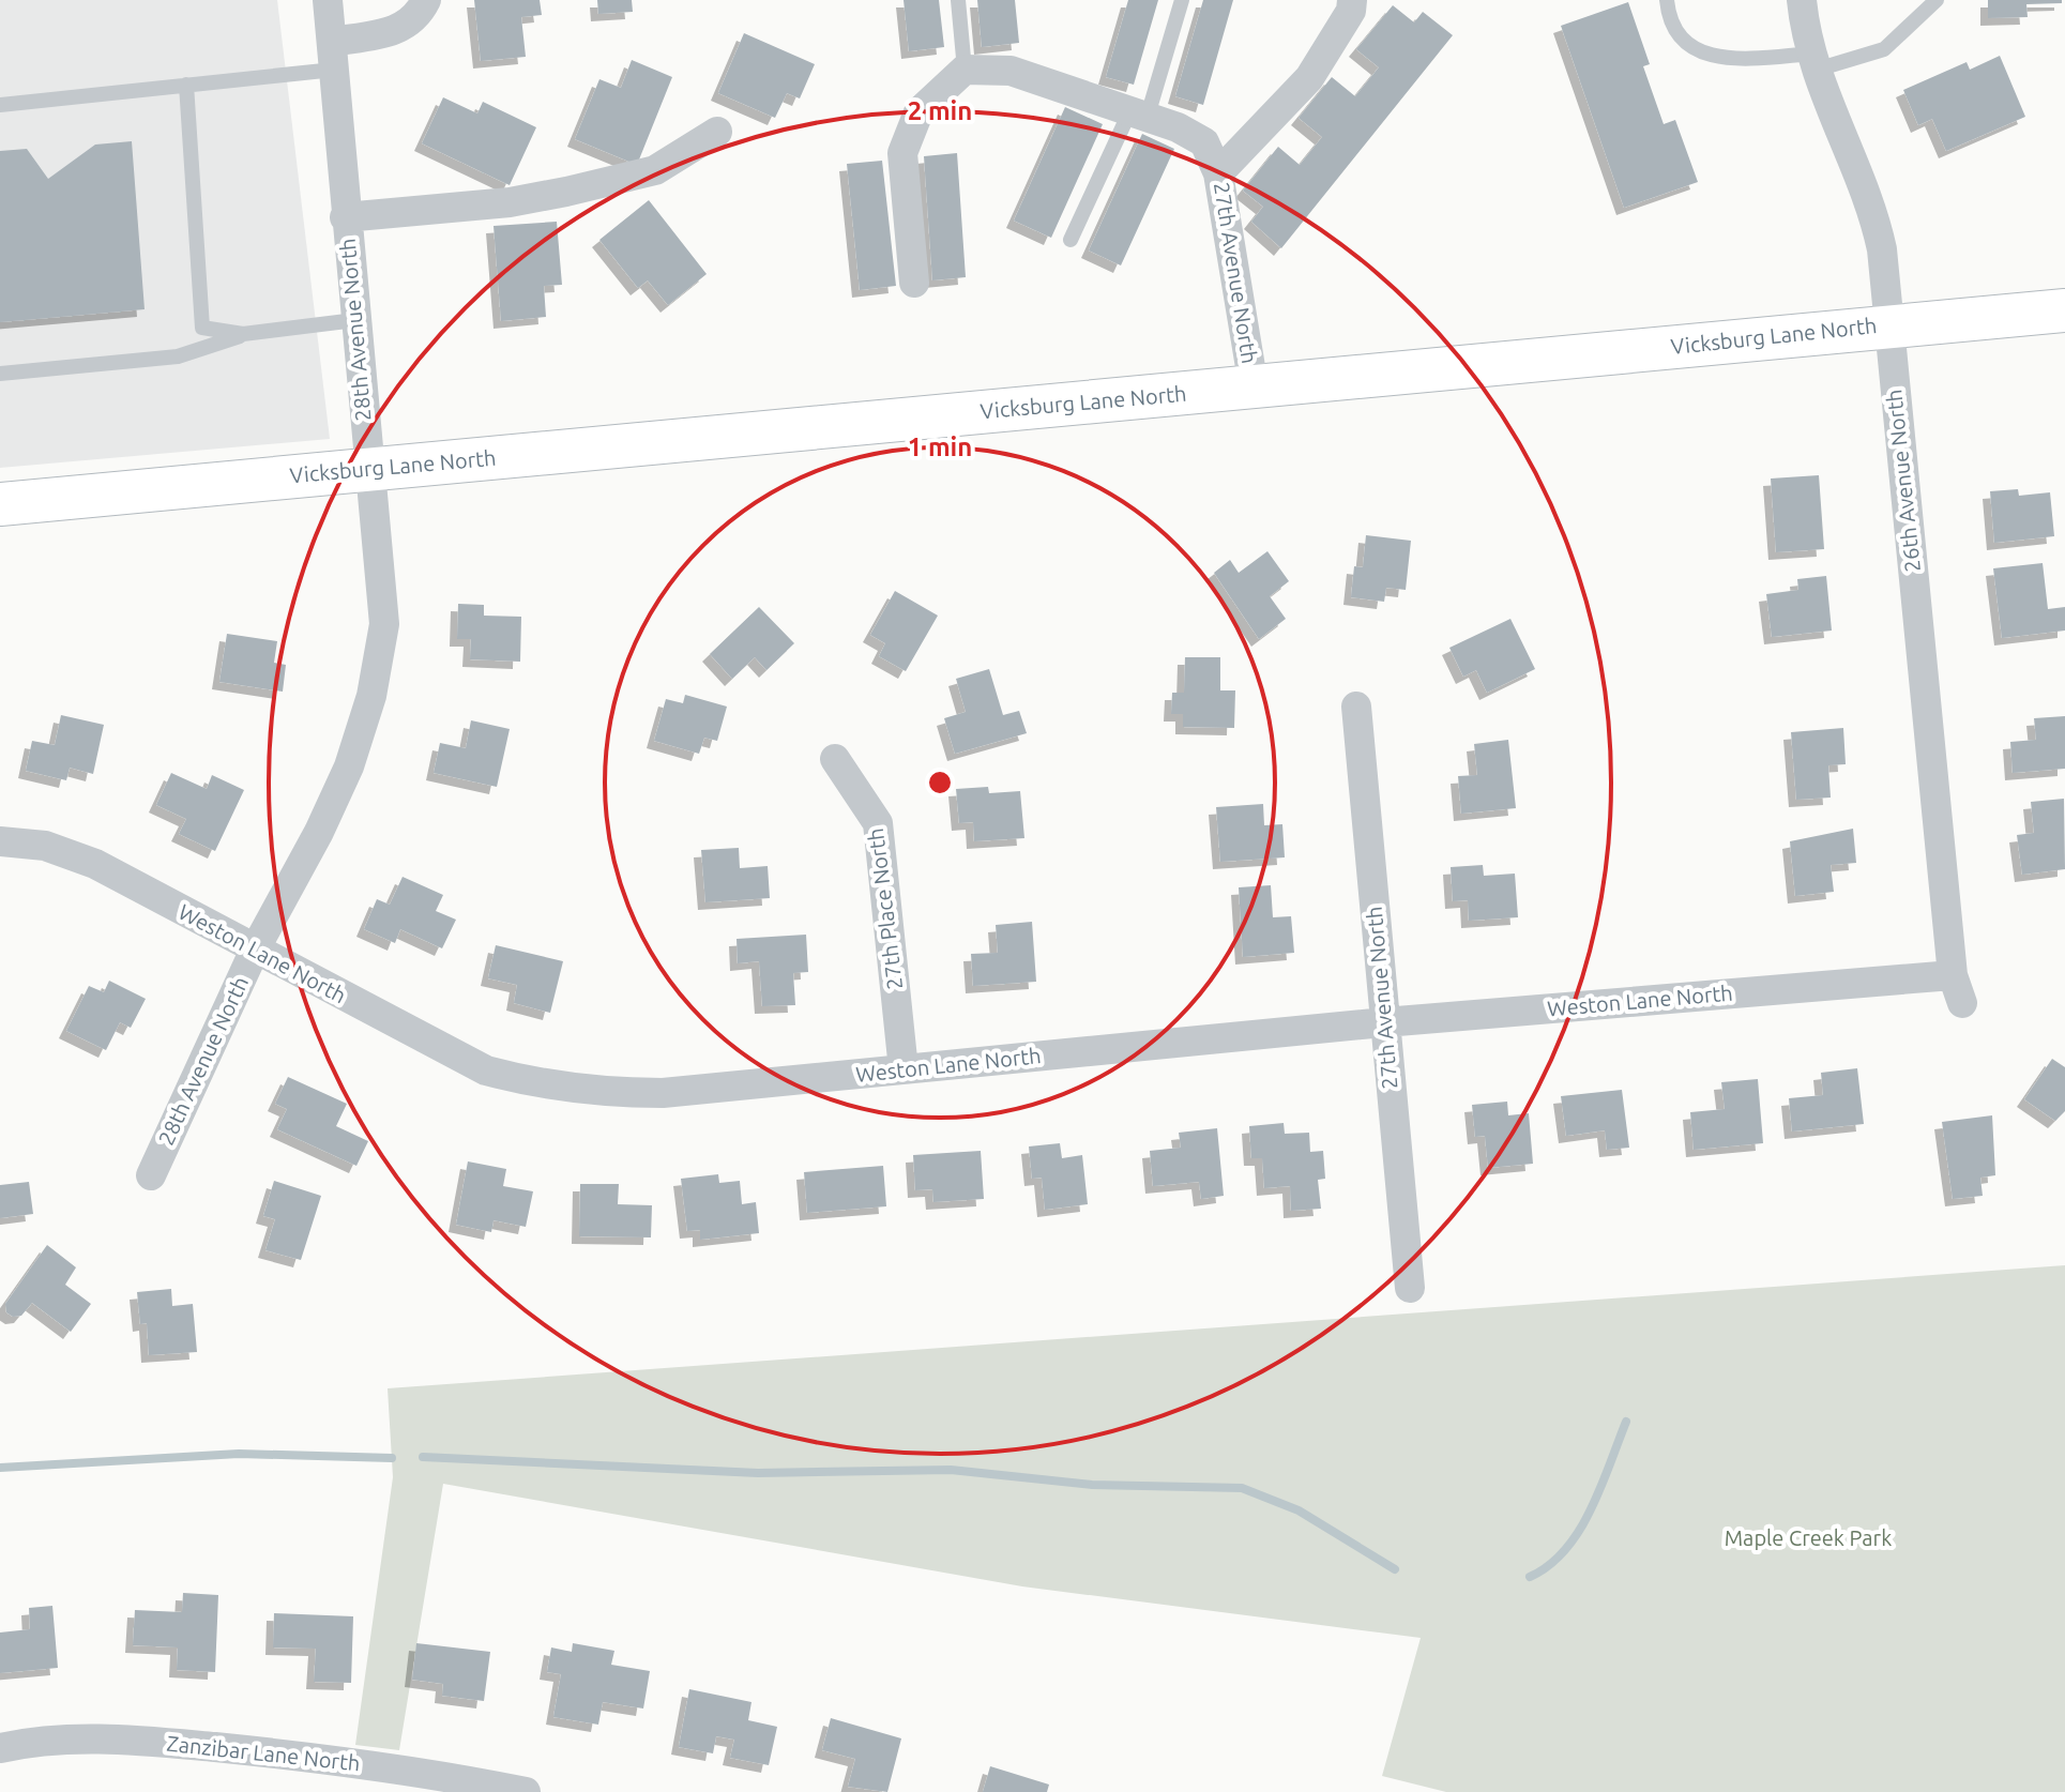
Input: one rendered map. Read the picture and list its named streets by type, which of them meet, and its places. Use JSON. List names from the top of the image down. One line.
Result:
{"streets":{"main road":["Vicksburg Lane North"],"street":["27th Avenue North","28th Avenue North","26th Avenue North","27th Place North","Weston Lane North","Zanzibar Lane North"]},"crossings":[["27th Avenue North","Vicksburg Lane North"],["27th Avenue North","Weston Lane North"],["28th Avenue North","Vicksburg Lane North"],["28th Avenue North","Weston Lane North"],["Vicksburg Lane North","26th Avenue North"],["26th Avenue North","Weston Lane North"],["27th Place North","Weston Lane North"]],"parks":["Maple Creek Park"],"rings":["2 min","1 min"]}
